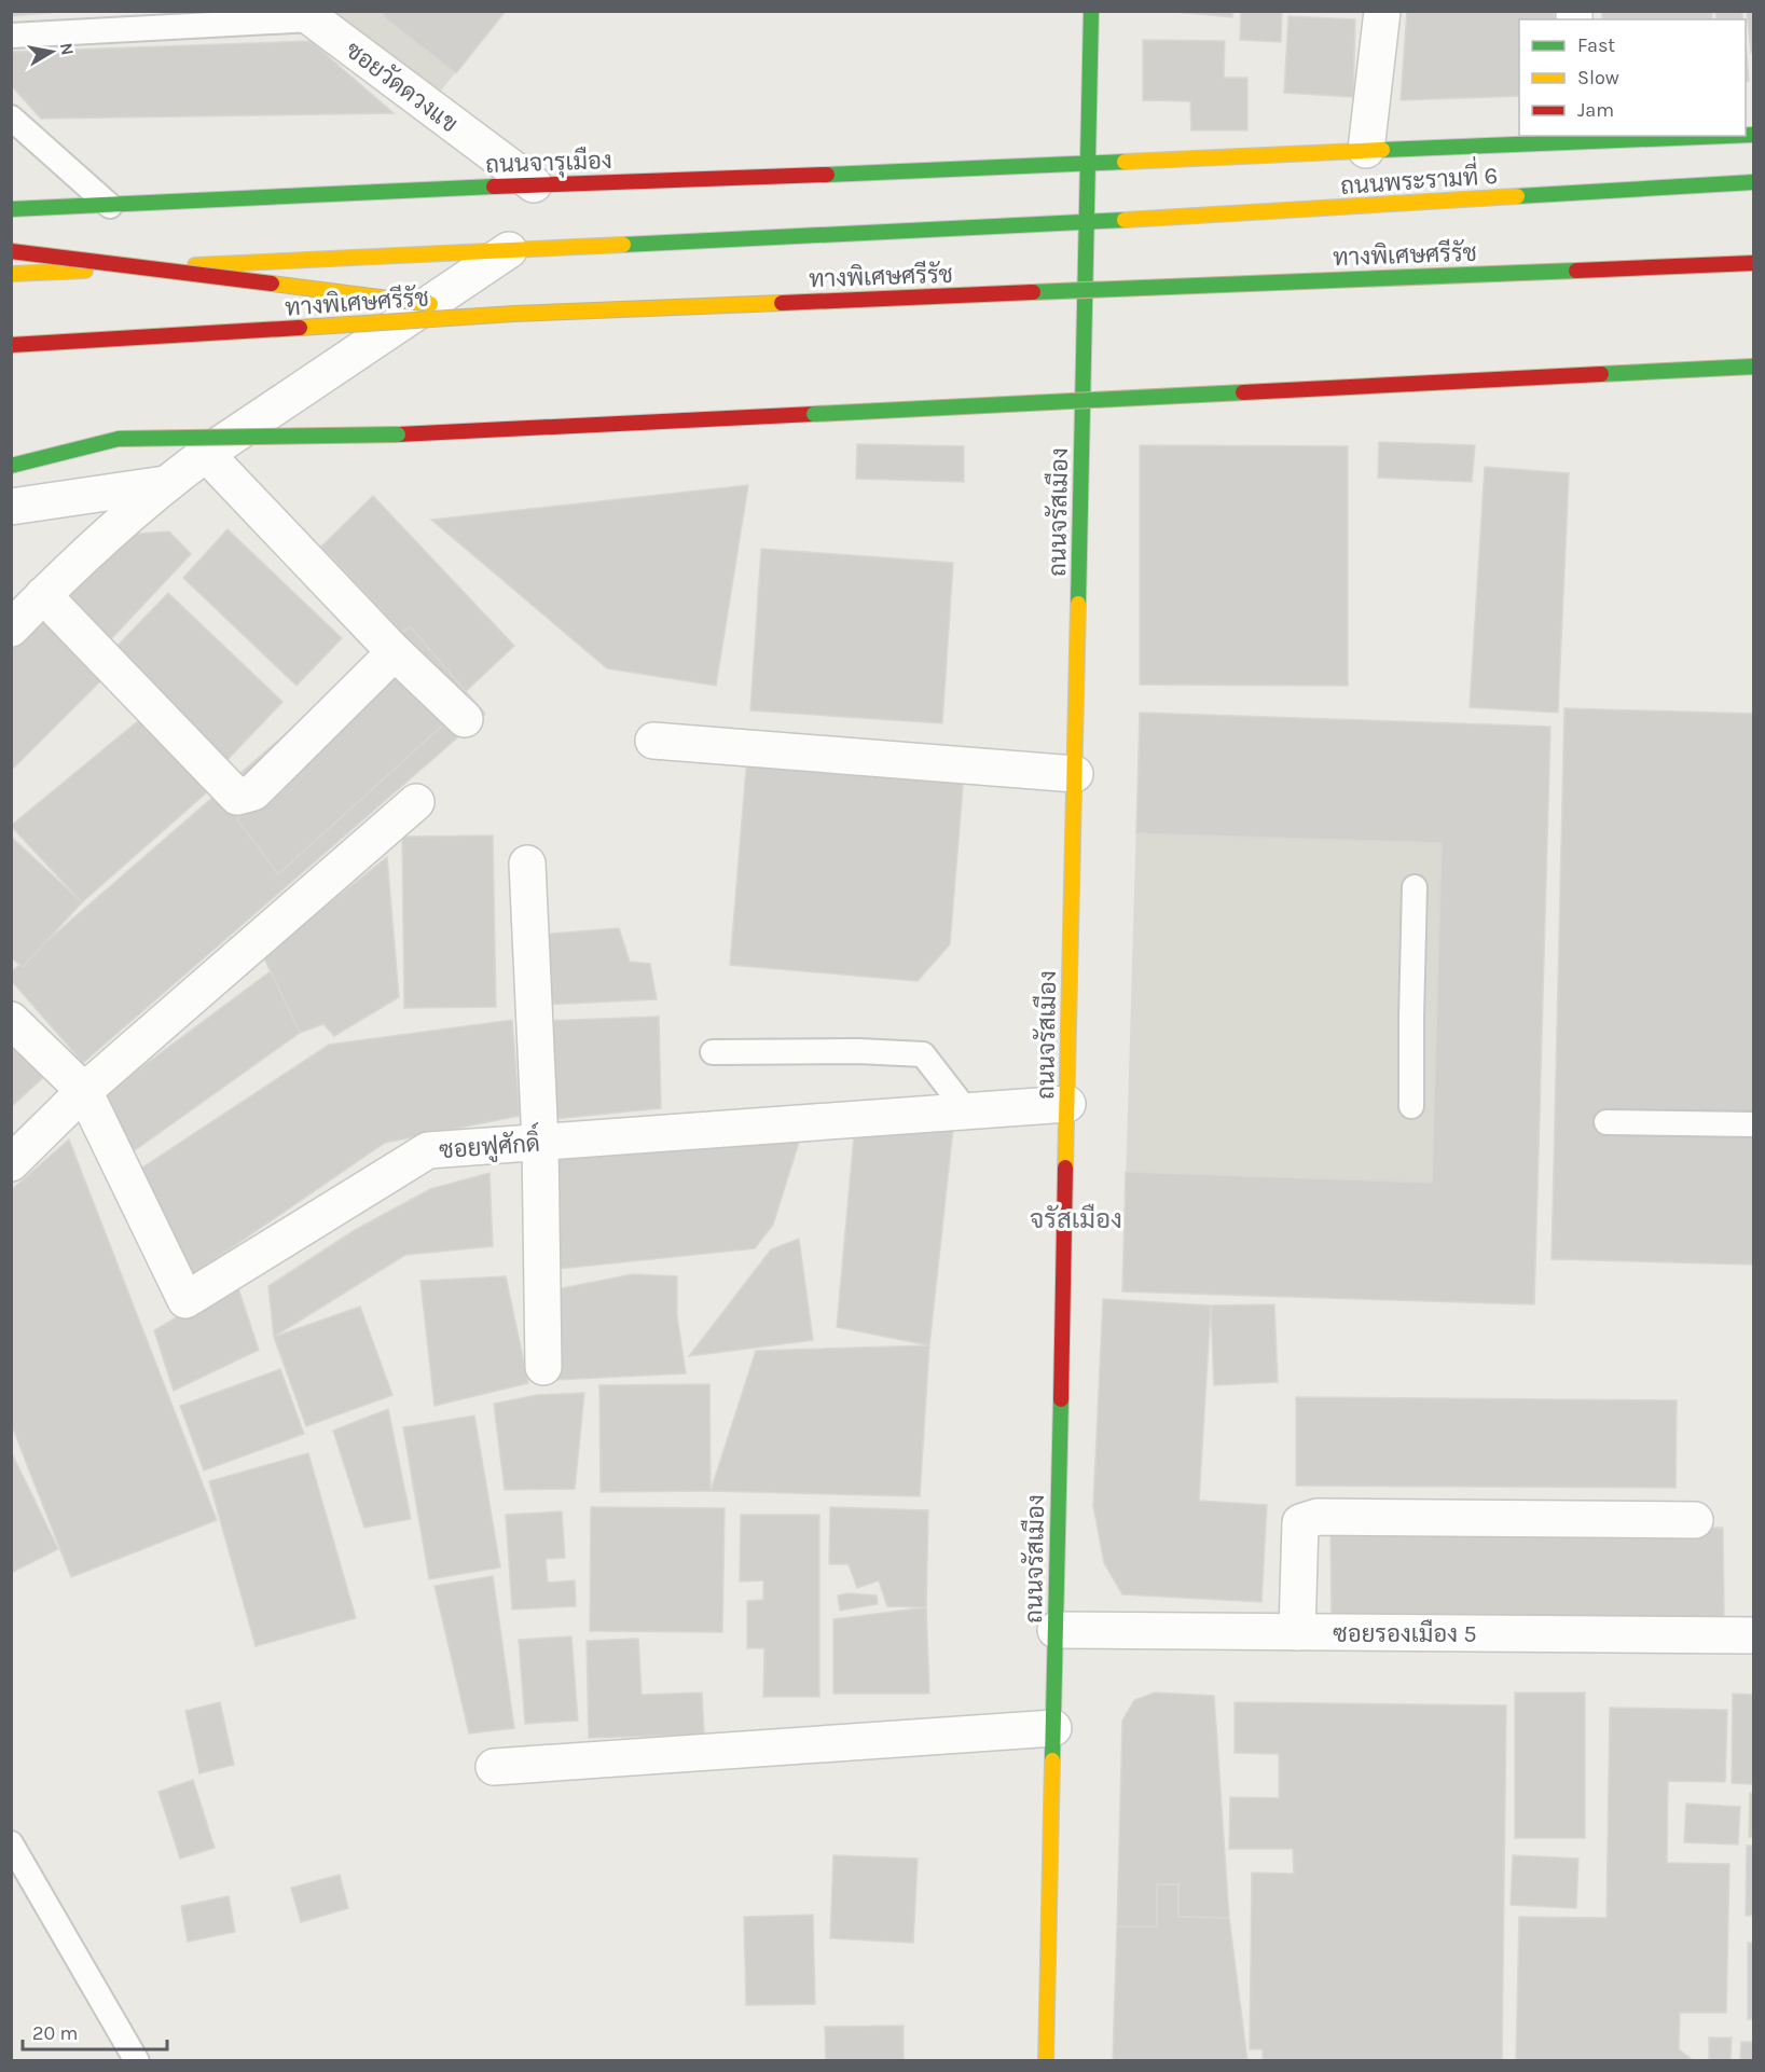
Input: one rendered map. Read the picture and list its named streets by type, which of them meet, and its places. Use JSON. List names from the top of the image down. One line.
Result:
{"streets":{"main road":["ถนนจารุเมือง","ถนนพระรามที่ 6","ทางพิเศษศรีรัช","ถนนจรัสเมือง"],"street":["ซอยวัดดวงแข","ซอยฟูศักดิ์","ซอยรองเมือง 5"]},"crossings":[["ซอยวัดดวงแข","ถนนจารุเมือง"],["ถนนจารุเมือง","ถนนพระรามที่ 6"],["ถนนจารุเมือง","ถนนจรัสเมือง"],["ถนนพระรามที่ 6","ถนนจรัสเมือง"],["ถนนจรัสเมือง","ซอยฟูศักดิ์"],["ถนนจรัสเมือง","ซอยรองเมือง 5"]],"districts":["จรัสเมือง"],"legend":["Fast","Slow","Jam"],"scale_bar":"20 m","north":"right"}
